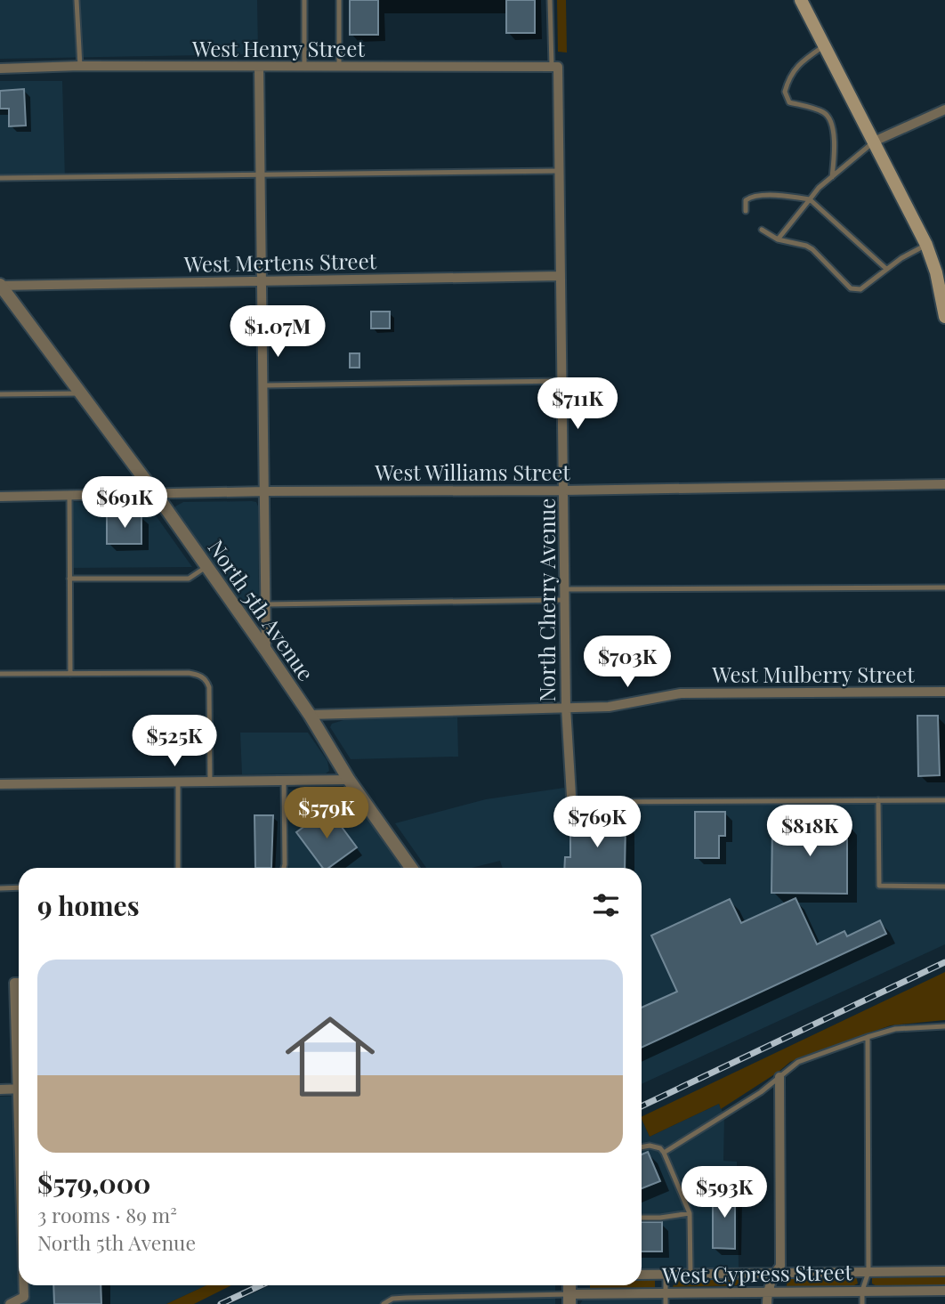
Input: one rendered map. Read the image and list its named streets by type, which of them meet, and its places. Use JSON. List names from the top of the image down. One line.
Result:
{"streets":{"street":["West Henry Street","West Mertens Street","West Williams Street","North Cherry Avenue","North 5th Avenue","West Mulberry Street","West Cypress Street"]},"crossings":[["West Henry Street","North Cherry Avenue"],["West Mertens Street","North Cherry Avenue"],["West Mertens Street","North 5th Avenue"],["West Williams Street","North Cherry Avenue"],["West Williams Street","North 5th Avenue"],["North Cherry Avenue","West Mulberry Street"],["North 5th Avenue","West Mulberry Street"]],"page":{"price":["$1.07M","$711K","$691K","$703K","$525K","$579K","$769K","$818K","$593K"],"heading":"9 homes","list":[{"name":"$579,000","note":"3 rooms · 89 m² · North 5th Avenue"}]}}
